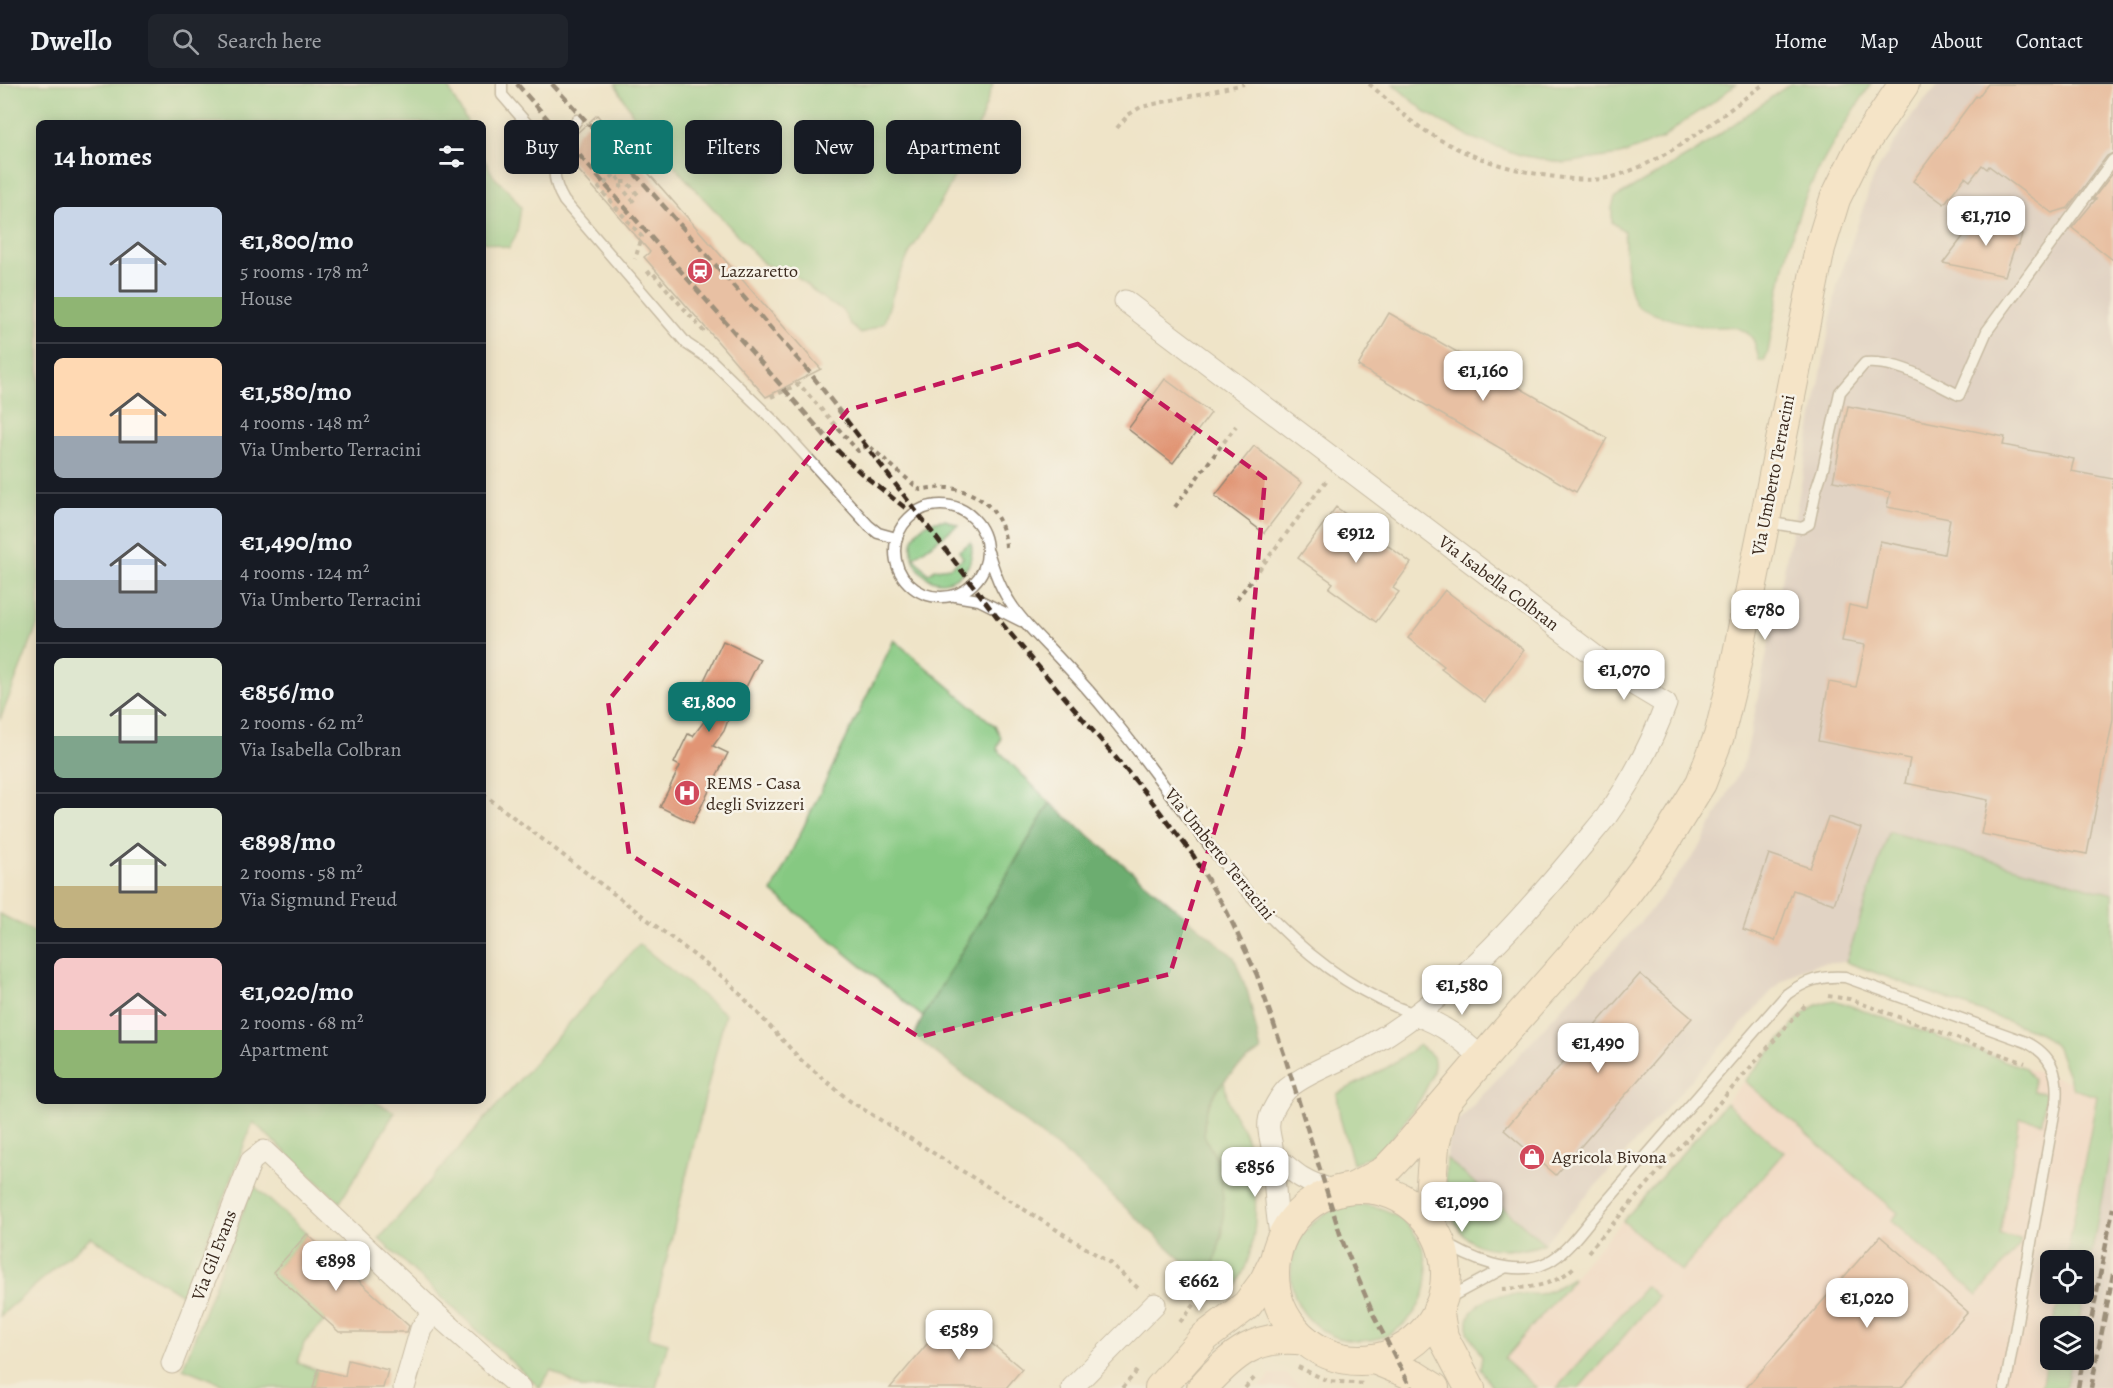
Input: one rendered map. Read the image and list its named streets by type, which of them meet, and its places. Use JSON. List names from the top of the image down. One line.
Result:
{"streets":{"street":["Via Umberto Terracini","Via Isabella Colbran","Via Gil Evans"]},"crossings":[["Via Umberto Terracini","Via Isabella Colbran"]],"places":{"station":["Lazzaretto"],"hospital":["REMS - Casa degli Svizzeri"],"shop":["Agricola Bivona"]},"page":{"header":"Dwello","search":"Search here","nav":["Home","Map","About","Contact"],"chip":["Buy","Rent","Filters","New","Apartment"],"heading":"14 homes","list":[{"name":"€1,800/mo","note":"5 rooms · 178 m² · House"},{"name":"€1,580/mo","note":"4 rooms · 148 m² · Via Umberto Terracini"},{"name":"€1,490/mo","note":"4 rooms · 124 m² · Via Umberto Terracini"},{"name":"€856/mo","note":"2 rooms · 62 m² · Via Isabella Colbran"},{"name":"€898/mo","note":"2 rooms · 58 m² · Via Sigmund Freud"},{"name":"€1,020/mo","note":"2 rooms · 68 m² · Apartment"}],"price":["€1,710","€1,160","€912","€780","€1,070","€1,800","€1,580","€1,490","€856","€1,090","€898","€662","€1,020","€589"]}}
